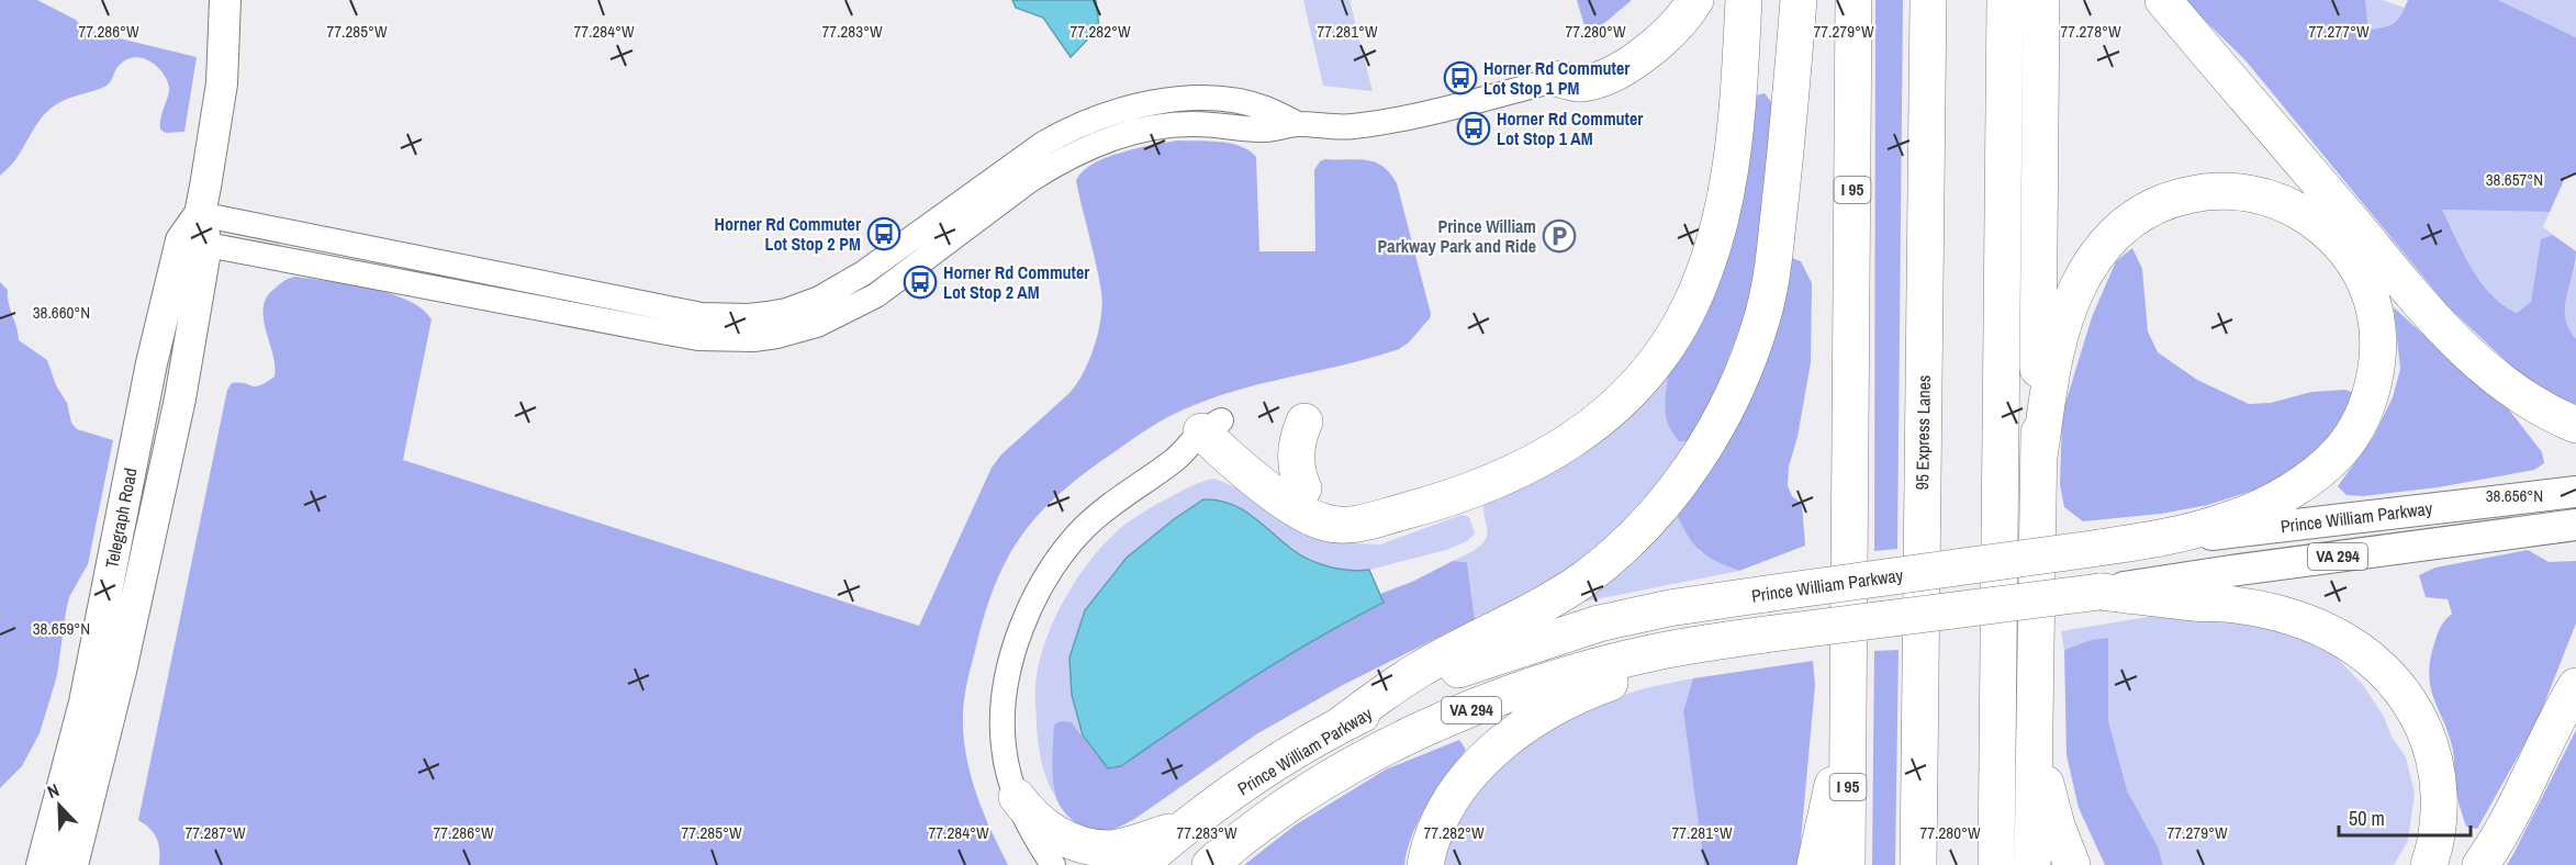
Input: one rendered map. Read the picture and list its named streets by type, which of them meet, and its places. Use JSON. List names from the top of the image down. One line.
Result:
{"streets":{"highway":["I 95","95 Express Lanes","Prince William Parkway","VA 294"],"main road":["Telegraph Road"]},"places":{"bus stop":["Horner Rd Commuter Lot Stop 1 PM","Horner Rd Commuter Lot Stop 1 AM","Horner Rd Commuter Lot Stop 2 PM","Horner Rd Commuter Lot Stop 2 AM"],"parking":["Prince William Parkway Park and Ride"]},"scale_bar":"50 m","north":"top left","coordinates":["77.286°W","77.285°W","77.284°W","77.283°W","77.282°W","77.281°W","77.280°W","77.278°W","77.277°W","77.279°W","38.657°N","38.660°N","38.656°N","38.659°N","77.287°W"]}
